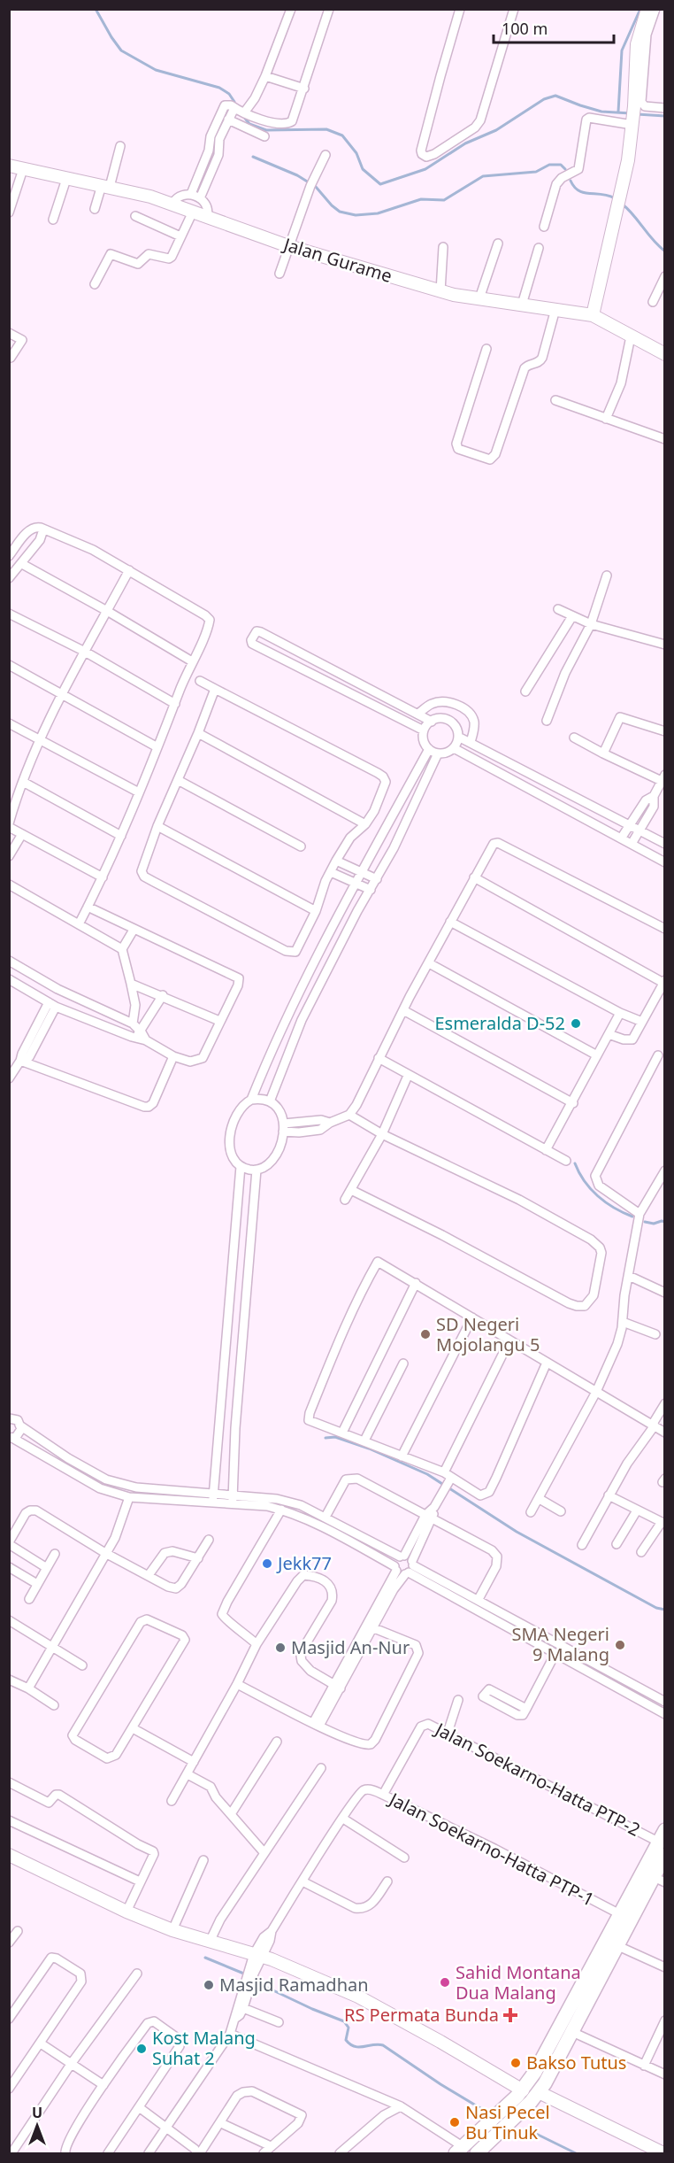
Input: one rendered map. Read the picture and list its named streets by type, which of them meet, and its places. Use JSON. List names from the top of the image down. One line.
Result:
{"streets":{"street":["Jalan Gurame","Jalan Soekarno-Hatta PTP-2","Jalan Soekarno-Hatta PTP-1"]},"crossings":[["Jalan Soekarno-Hatta PTP-2","Jalan Soekarno-Hatta PTP-1"]],"places":{"other":["Esmeralda D-52","SD Negeri Mojolangu 5","Jekk77","SMA Negeri 9 Malang","Masjid An-Nur","Sahid Montana Dua Malang","Masjid Ramadhan","Kost Malang Suhat 2","Bakso Tutus","Nasi Pecel Bu Tinuk"],"health":["RS Permata Bunda"]},"scale_bar":"100 m","north":"top"}
